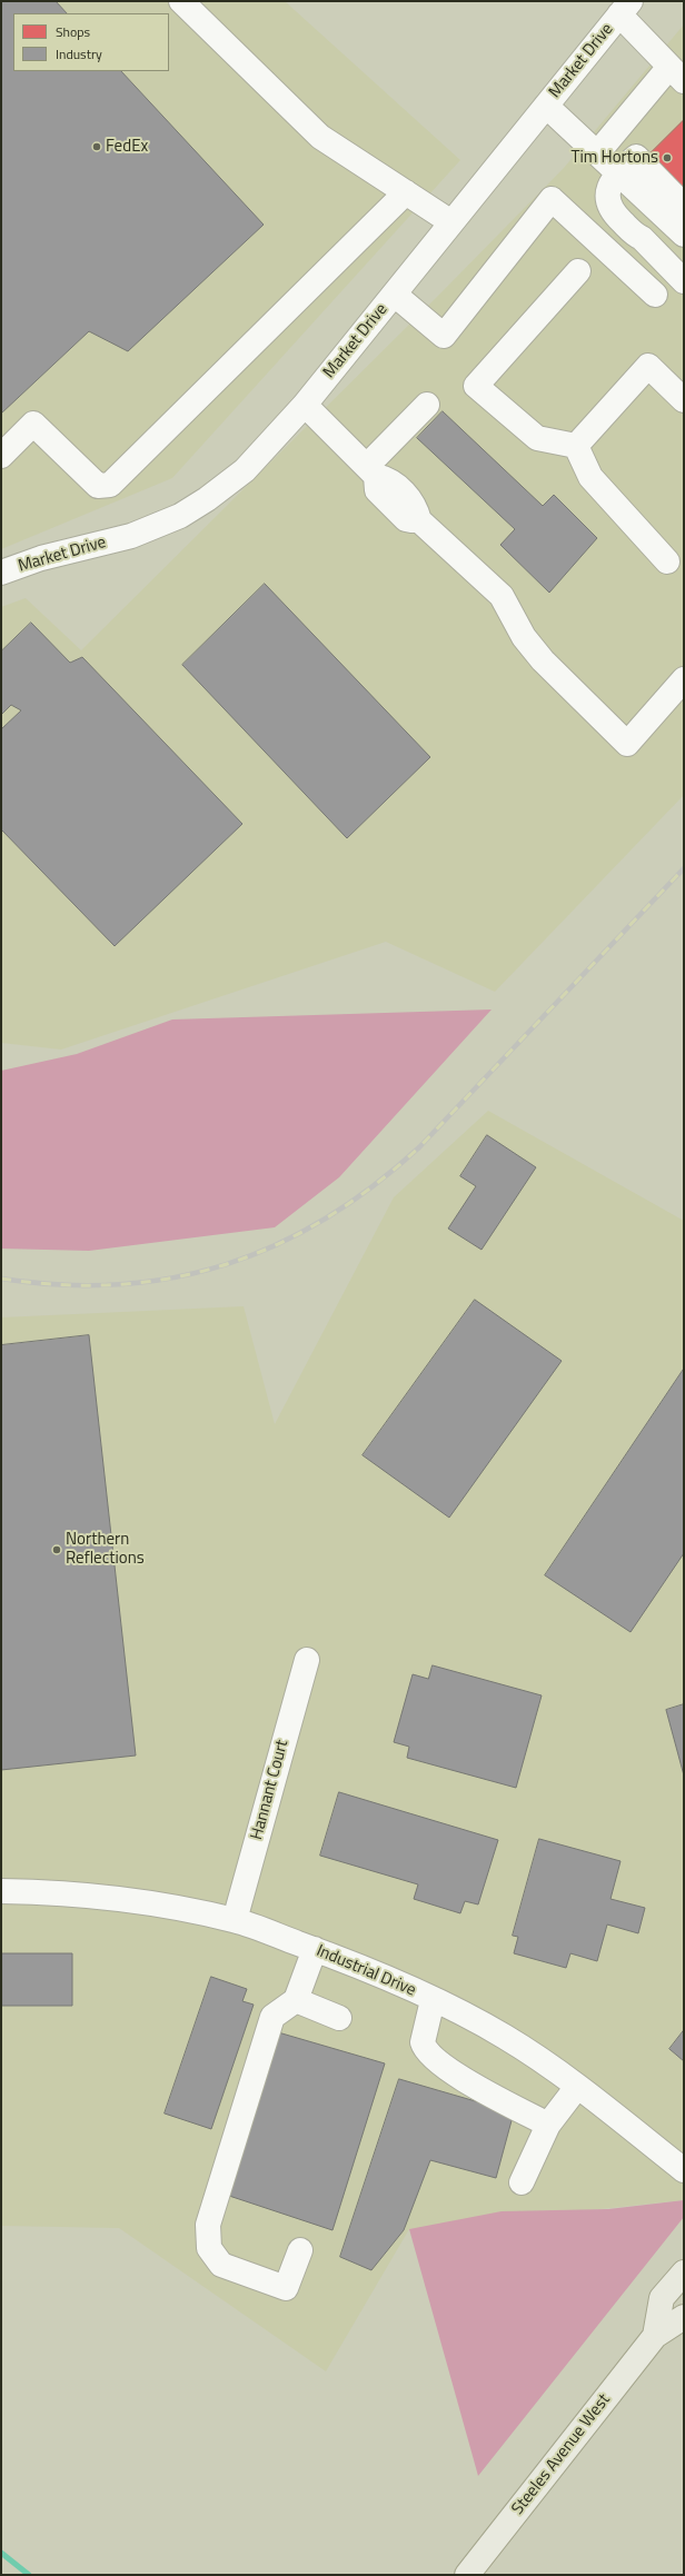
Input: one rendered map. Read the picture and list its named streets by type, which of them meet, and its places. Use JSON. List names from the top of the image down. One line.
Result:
{"streets":{"main road":["Steeles Avenue West"],"street":["Market Drive","Hannant Court","Industrial Drive"]},"crossings":[["Hannant Court","Industrial Drive"]],"places":["FedEx","Tim Hortons","Northern Reflections"],"legend":["Shops","Industry"]}
